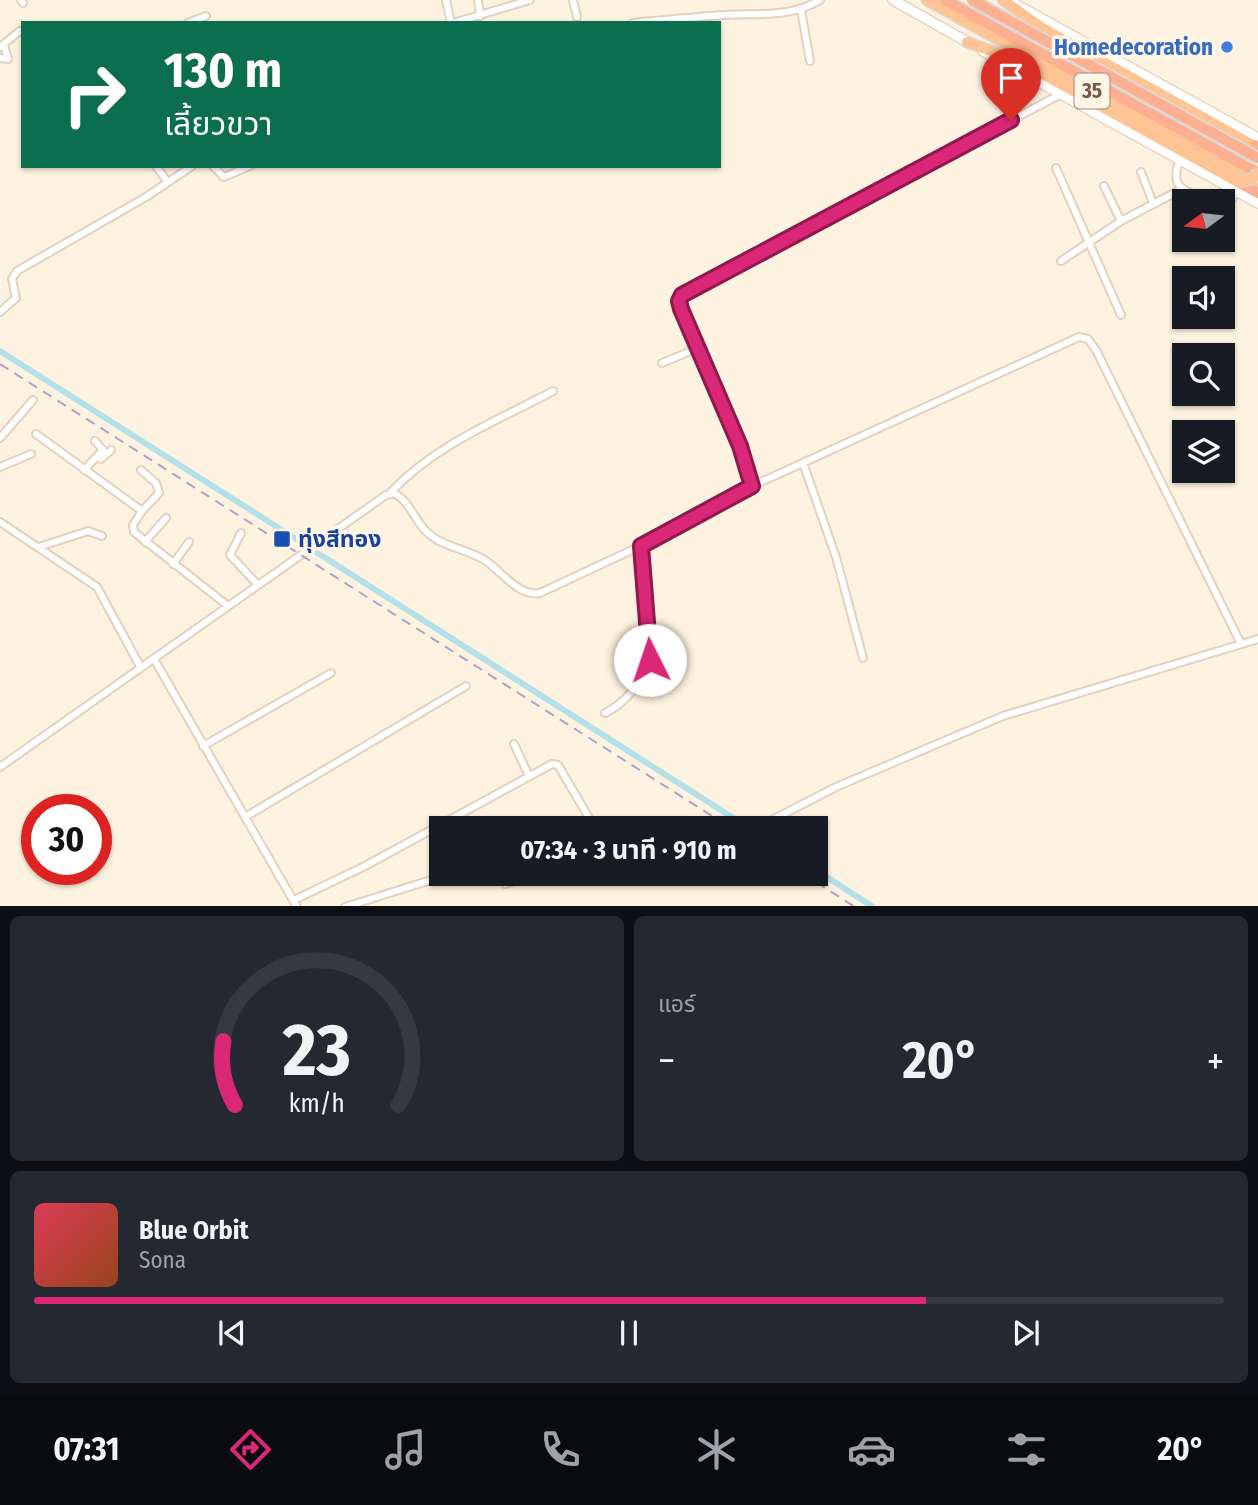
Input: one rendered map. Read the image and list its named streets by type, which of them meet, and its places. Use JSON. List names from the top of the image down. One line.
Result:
{"streets":{"highway":["35"]},"places":{"other":["Homedecoration"],"transit":["ทุ่งสีทอง"]},"north":"left","page":{"turn":["130 m","เลี้ยวขวา"],"limit":"30","trip":"07:34 · 3 นาที · 910 m","tile":"แอร์","heat":["−","20°","+"],"song":["Blue Orbit","Sona"],"tabs":["07:31","20°"],"gauge":["23","km/h"]}}
